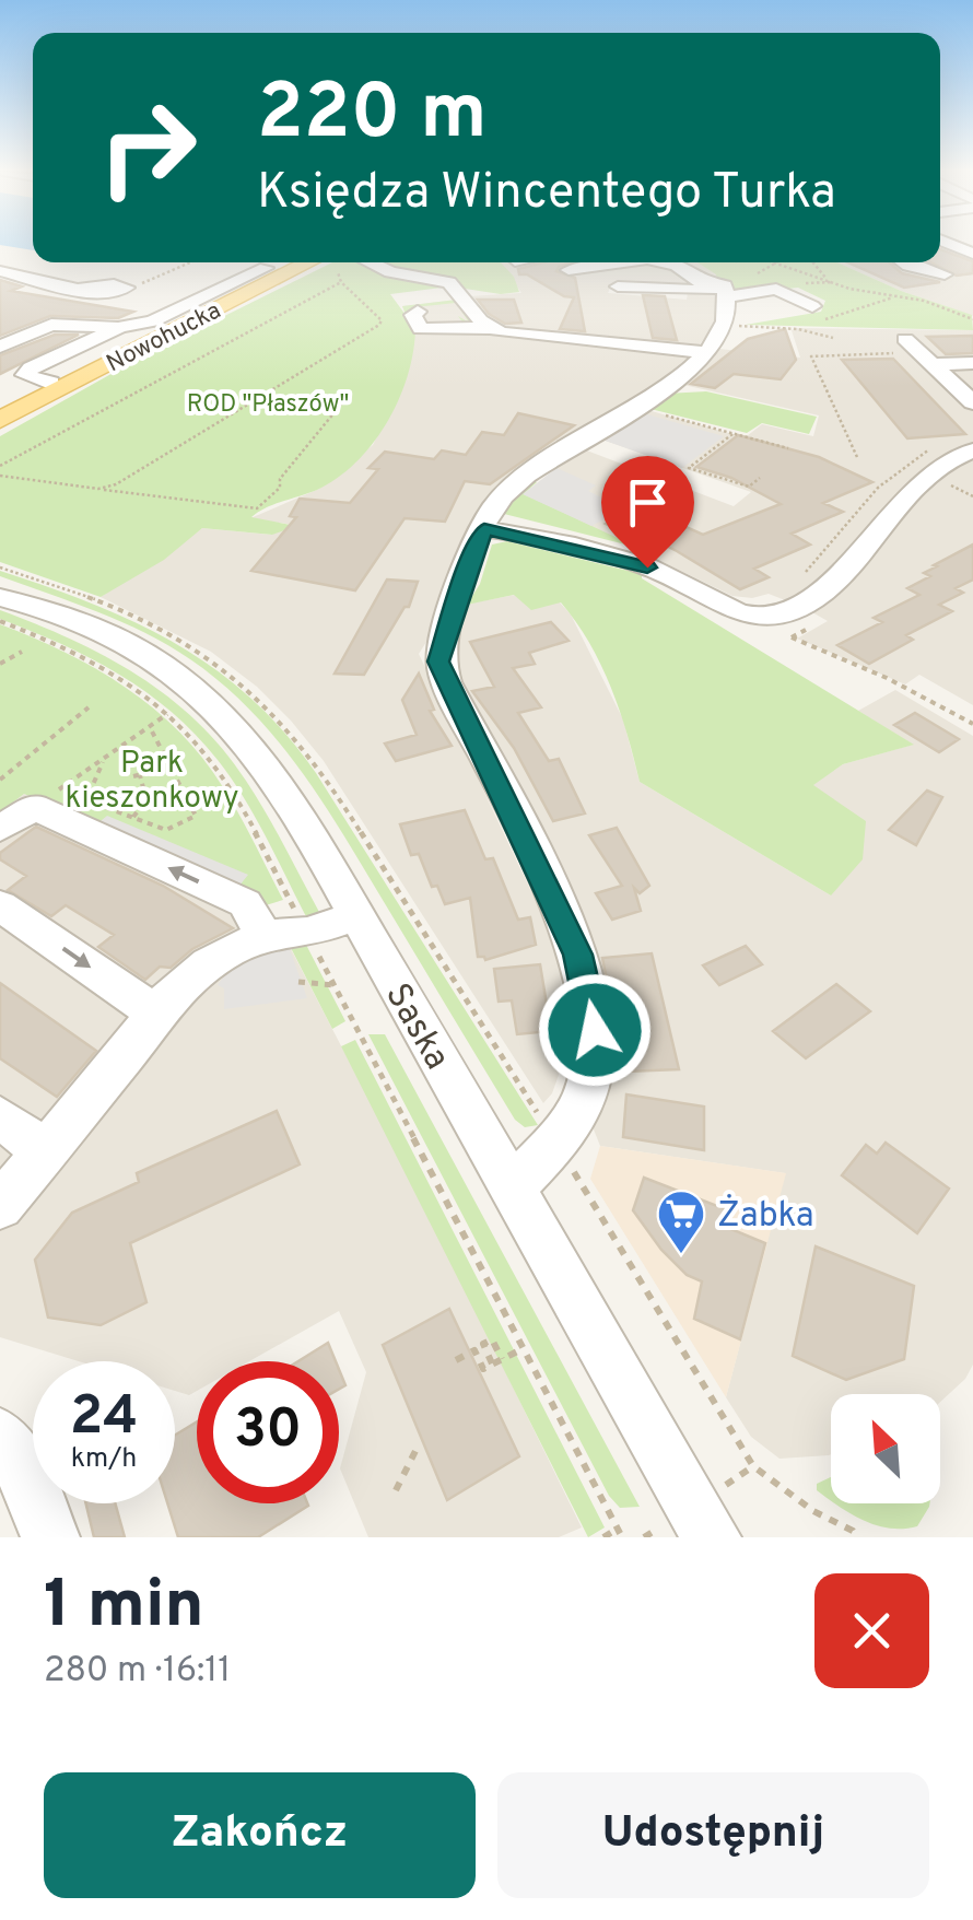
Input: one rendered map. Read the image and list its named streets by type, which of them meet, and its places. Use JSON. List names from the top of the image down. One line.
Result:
{"streets":{"main road":["Nowohucka"],"street":["Saska"]},"parks":["ROD \"Płaszów\"","Park kieszonkowy"],"places":{"supermarket":["Żabka"]},"north":"top left","page":{"turn":["220 m","Księdza Wincentego Turka"],"speed":"24 km/h","limit":"30","heading":["1 min","280 m · 16:11"],"buttons":["Zakończ","Udostępnij"]}}
